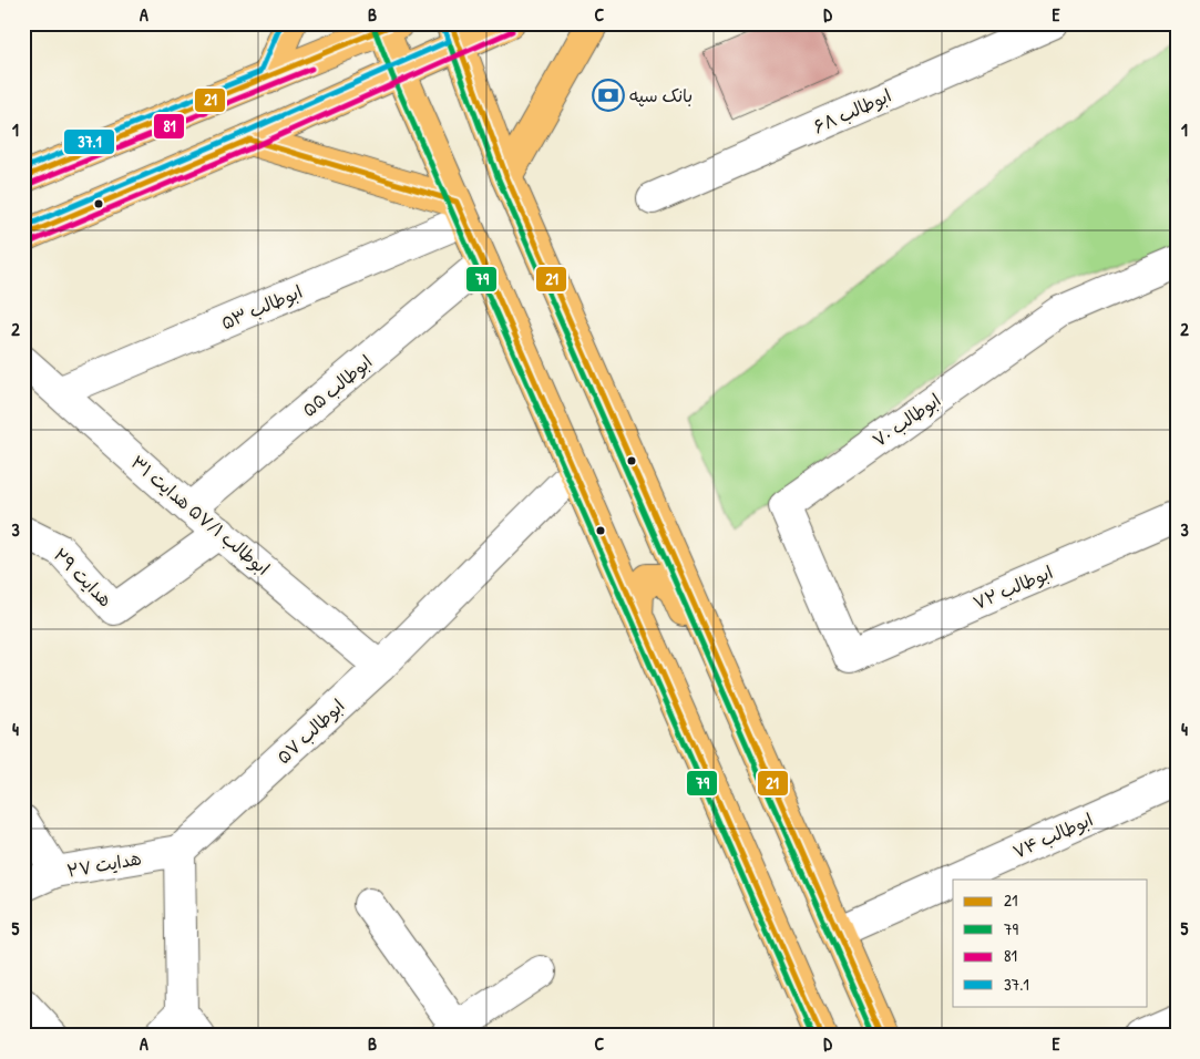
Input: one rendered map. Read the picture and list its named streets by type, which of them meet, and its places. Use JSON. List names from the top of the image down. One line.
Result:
{"streets":{"street":["ابوطالب ۶۸","ابوطالب ۵۳","ابوطالب ۵۵","ابوطالب ۷۰","ابوطالب ۵۷/۱ هدایت ۳۱","هدایت ۲۹","ابوطالب ۷۲","ابوطالب ۵۷","ابوطالب ۷۴","هدایت ۲۷"]},"crossings":[["ابوطالب ۵۳","ابوطالب ۵۷/۱ هدایت ۳۱"],["ابوطالب ۵۵","ابوطالب ۵۷/۱ هدایت ۳۱"],["ابوطالب ۷۰","ابوطالب ۷۲"],["ابوطالب ۵۷/۱ هدایت ۳۱","هدایت ۲۹"],["ابوطالب ۵۷/۱ هدایت ۳۱","ابوطالب ۵۷"],["ابوطالب ۵۷","هدایت ۲۷"]],"places":{"bank":["بانک سپه"]},"lines":["transit line 21","transit line 37.1","transit line 79","transit line 81"],"legend":["21","79","81","37.1"],"grid":{"columns":["A","B","C","D","E"],"rows":["1","2","3","4","5"]}}
